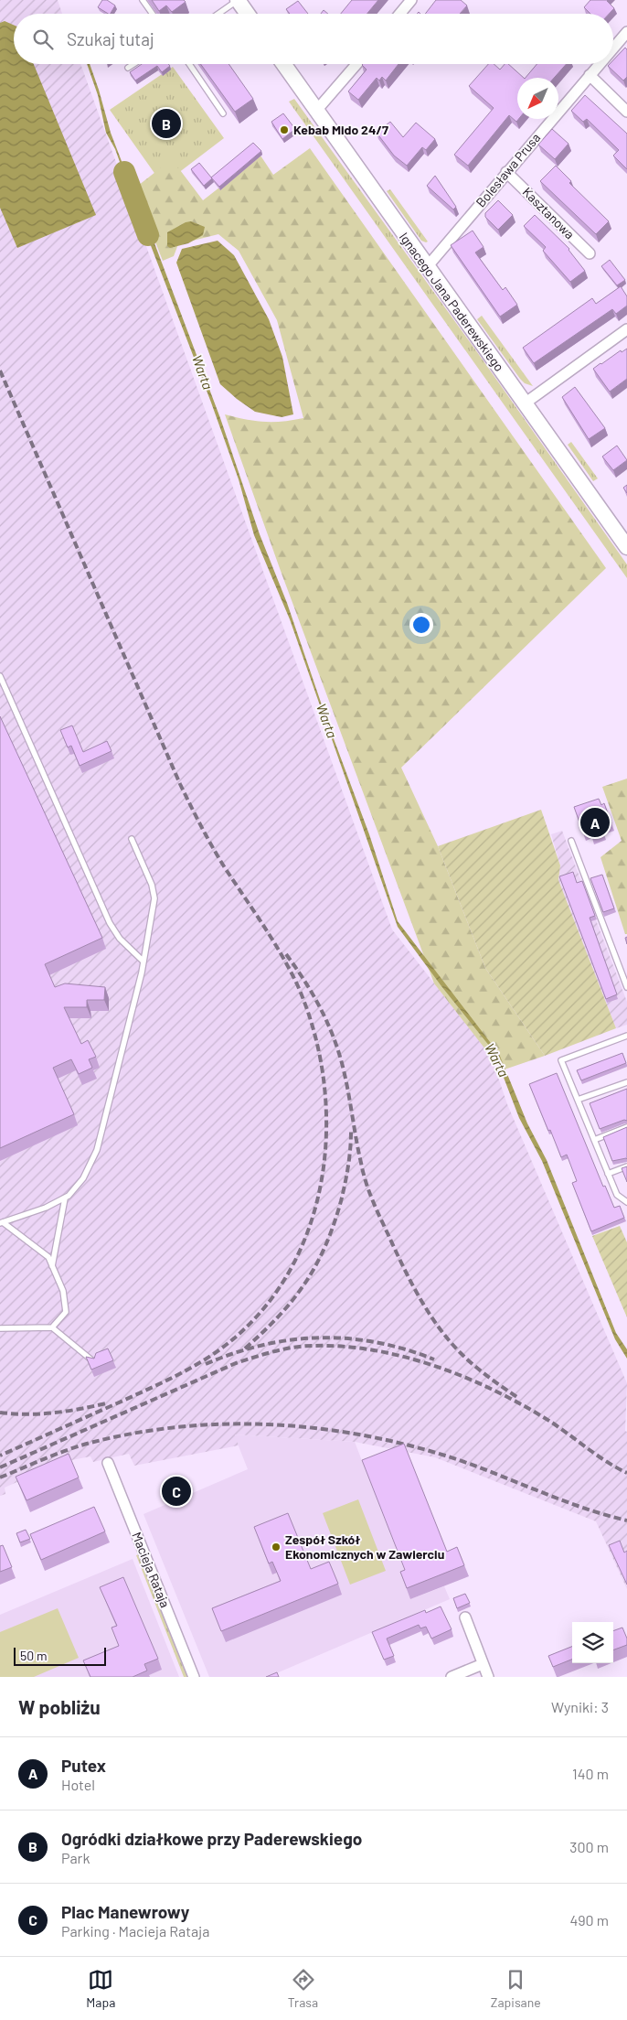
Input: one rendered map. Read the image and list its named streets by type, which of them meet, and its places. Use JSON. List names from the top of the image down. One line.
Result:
{"streets":{"main road":["Ignacego Jana Paderewskiego"],"street":["Bolesława Prusa","Kasztanowa","Macieja Rataja"]},"crossings":[["Bolesława Prusa","Kasztanowa"],["Bolesława Prusa","Ignacego Jana Paderewskiego"]],"water":["Warta"],"places":["Kebab Mido 24/7","Zespół Szkół Ekonomicznych w Zawierciu"],"scale_bar":"50 m","north":"bottom left","page":{"search":"Szukaj tutaj","pins":["B","A","C"],"scale":"50 m","heading":["W pobliżu","Wyniki: 3"],"list":[{"mark":"A","name":"Putex","note":"Hotel","value":"140 m"},{"mark":"B","name":"Ogródki działkowe przy Paderewskiego","note":"Park","value":"300 m"},{"mark":"C","name":"Plac Manewrowy","note":"Parking · Macieja Rataja","value":"490 m"}],"nav":["Mapa","Trasa","Zapisane"]}}
